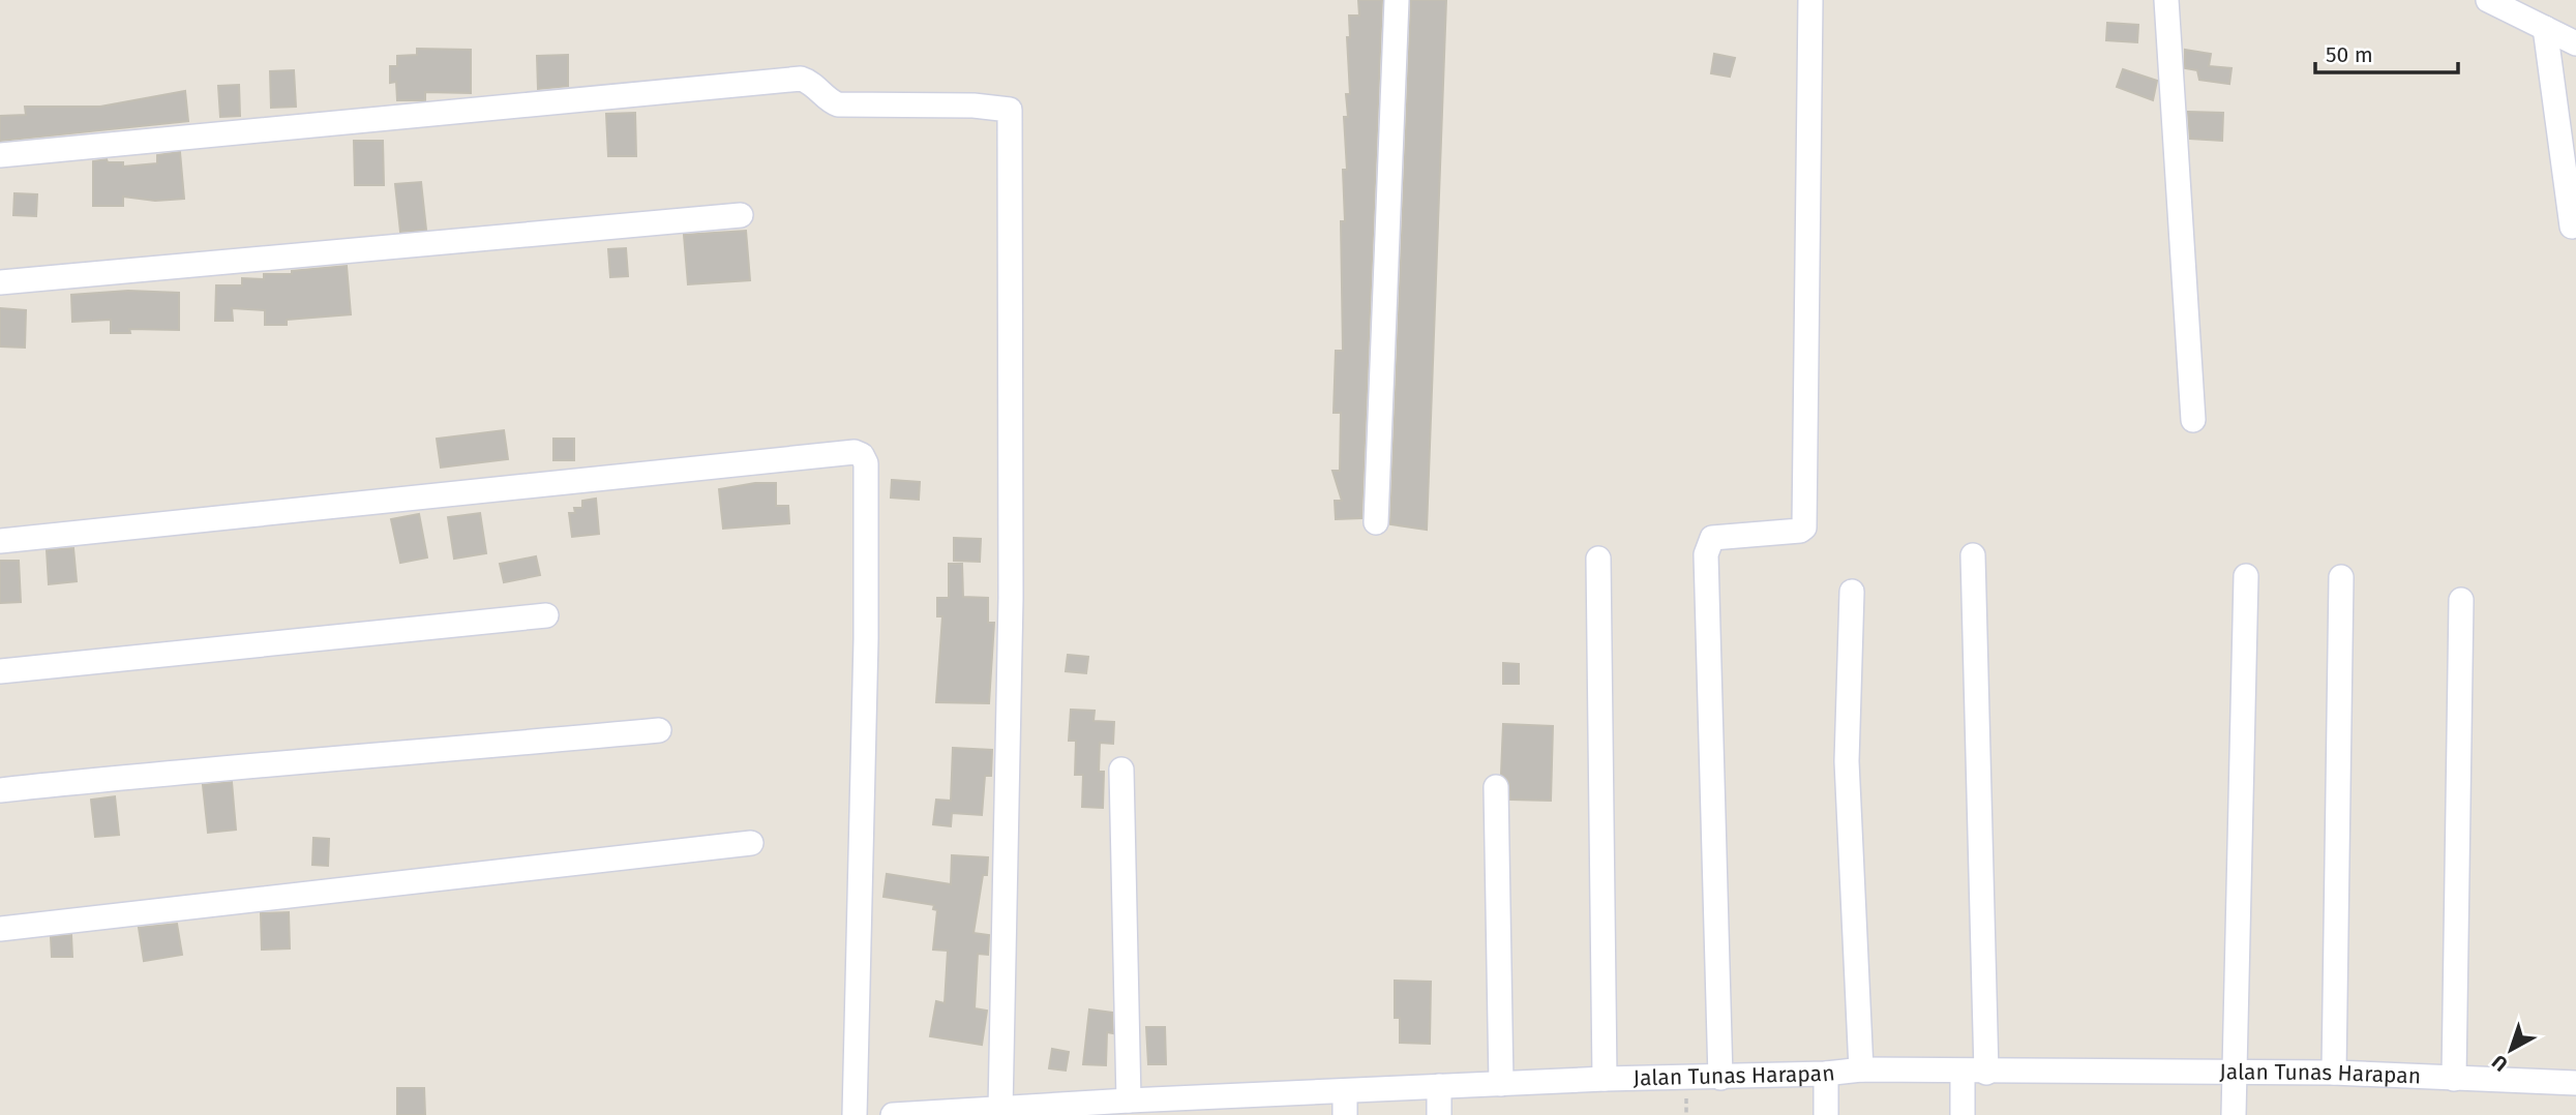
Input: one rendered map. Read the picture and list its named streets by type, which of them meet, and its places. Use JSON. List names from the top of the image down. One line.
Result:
{"streets":{"street":["Jalan Tunas Harapan"]},"scale_bar":"50 m","north":"bottom left"}
